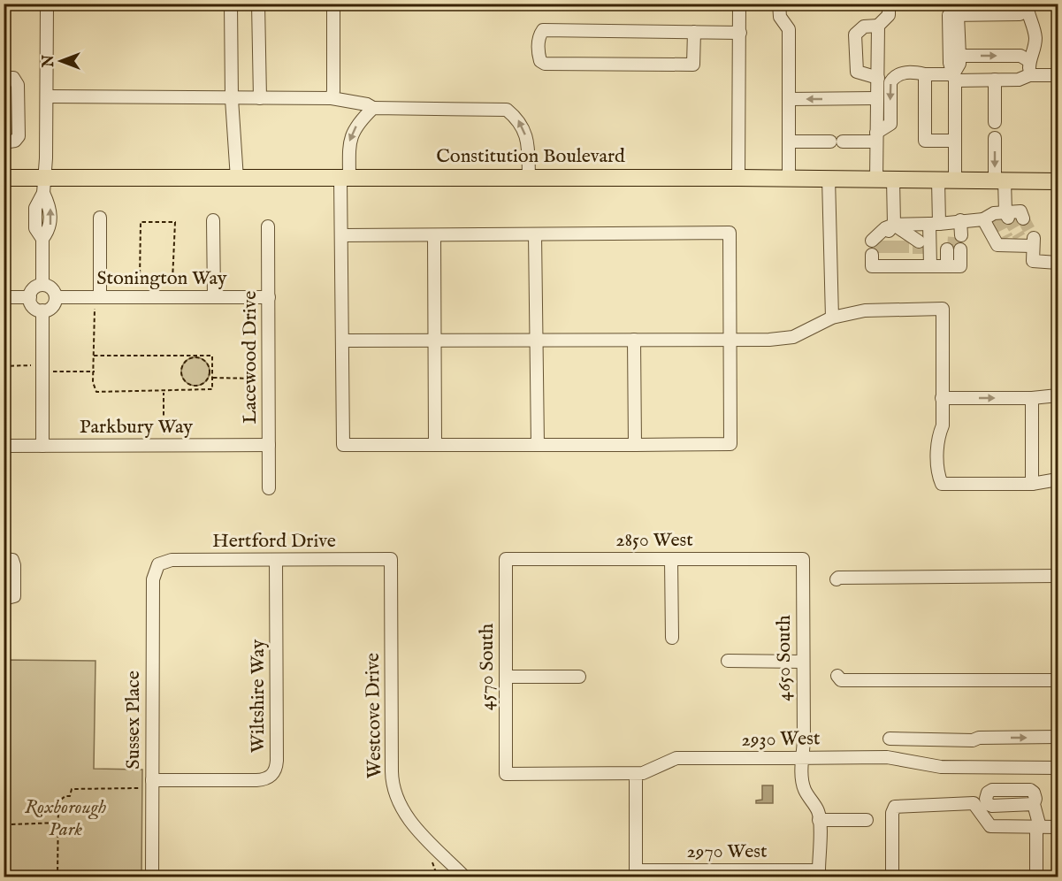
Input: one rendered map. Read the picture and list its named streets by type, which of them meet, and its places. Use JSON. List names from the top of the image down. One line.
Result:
{"streets":{"main road":["Constitution Boulevard"],"street":["Stonington Way","Lacewood Drive","Parkbury Way","2850 West","Hertford Drive","4650 South","4570 South","Wiltshire Way","Westcove Drive","Sussex Place","2930 West","2970 West"]},"crossings":[["Stonington Way","Lacewood Drive"],["Lacewood Drive","Parkbury Way"],["2850 West","4650 South"],["2850 West","4570 South"],["Hertford Drive","Wiltshire Way"],["Hertford Drive","Westcove Drive"],["Hertford Drive","Sussex Place"],["4650 South","2930 West"],["4650 South","2970 West"],["4570 South","2930 West"],["Wiltshire Way","Sussex Place"],["2930 West","2970 West"]],"parks":["Roxborough Park"],"north":"left"}
